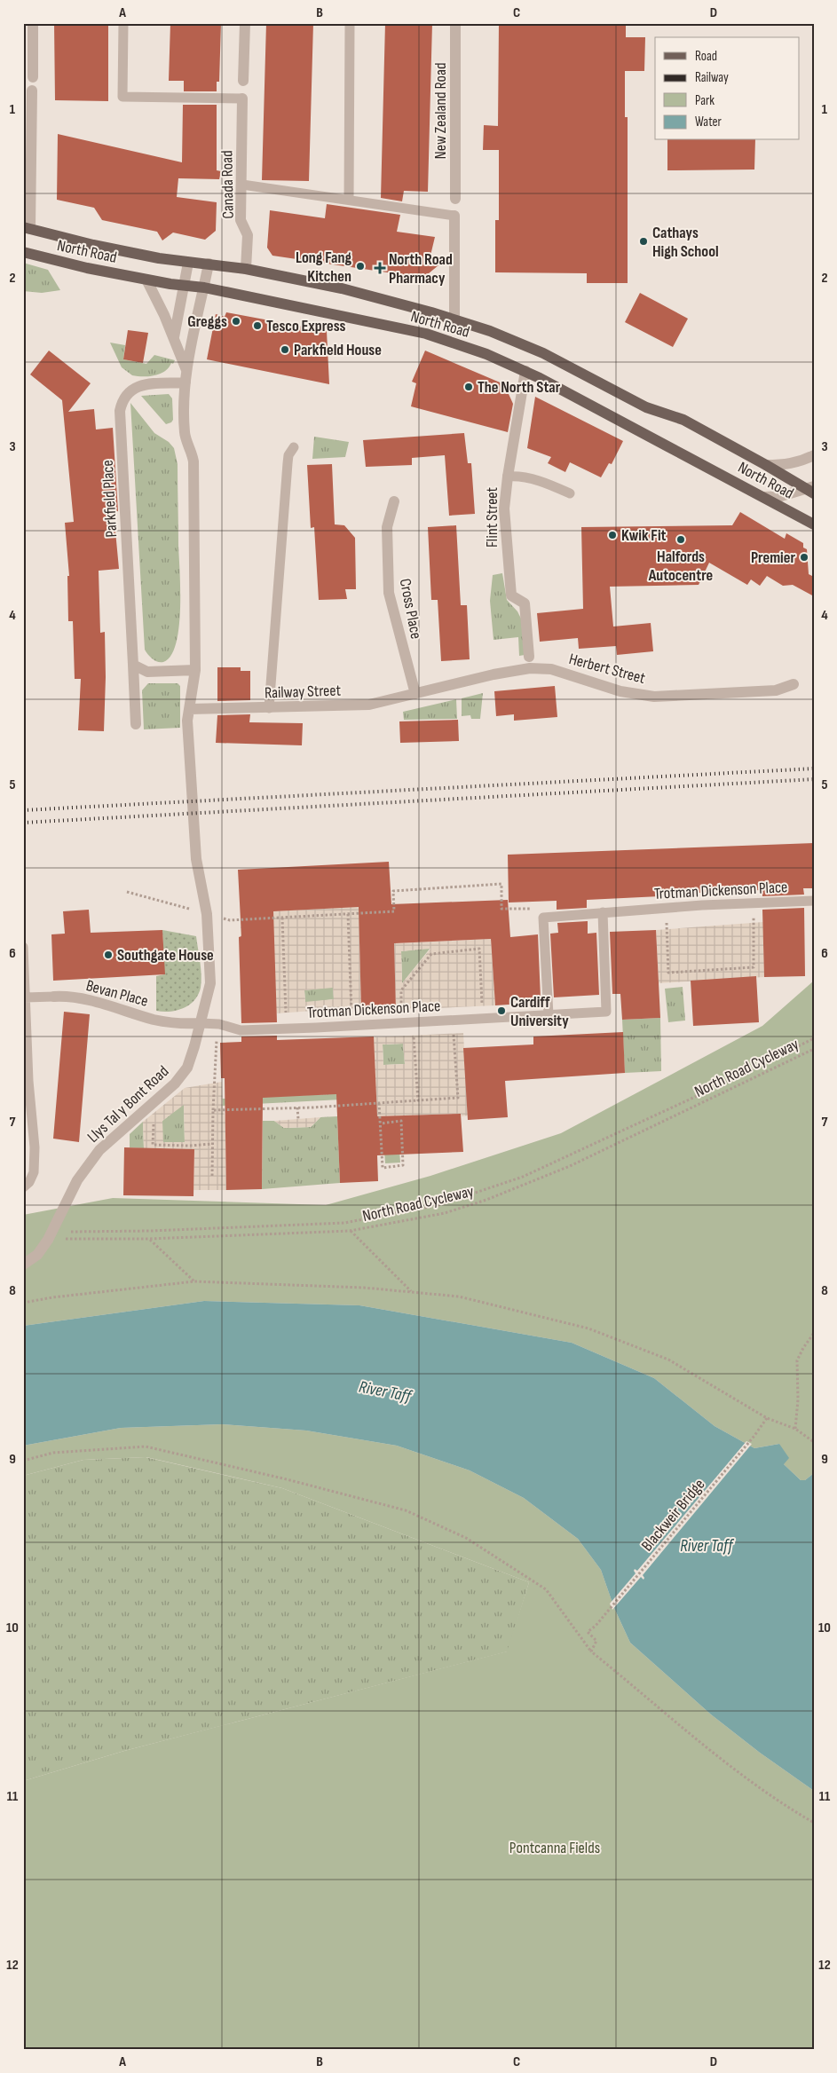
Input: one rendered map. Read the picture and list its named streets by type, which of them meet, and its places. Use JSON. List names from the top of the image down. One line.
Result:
{"streets":{"main road":["North Road"],"street":["New Zealand Road","Canada Road","Parkfield Place","Flint Street","Cross Place","Herbert Street","Railway Street","Bevan Place","Llys Tal y Bont Road"],"lane":["Trotman Dickenson Place"],"path":["North Road Cycleway","Blackweir Bridge"]},"crossings":[["Canada Road","North Road"],["North Road","Flint Street"],["Cross Place","Herbert Street"],["Cross Place","Railway Street"],["Herbert Street","Railway Street"],["Railway Street","Llys Tal y Bont Road"],["Trotman Dickenson Place","Bevan Place"],["Trotman Dickenson Place","Llys Tal y Bont Road"],["Bevan Place","Llys Tal y Bont Road"],["North Road Cycleway","Llys Tal y Bont Road"]],"water":["River Taff"],"parks":["Pontcanna Fields"],"places":{"other":["Cathays High School","Long Fang Kitchen","Greggs","Tesco Express","Parkfield House","The North Star","Kwik Fit","Halfords Autocentre","Premier","Southgate House","Cardiff University"],"health":["North Road Pharmacy"]},"legend":["Road","Railway","Park","Water"],"grid":{"columns":["A","B","C","D"],"rows":["1","2","3","4","5","6","7","8","9","10","11","12"]}}
